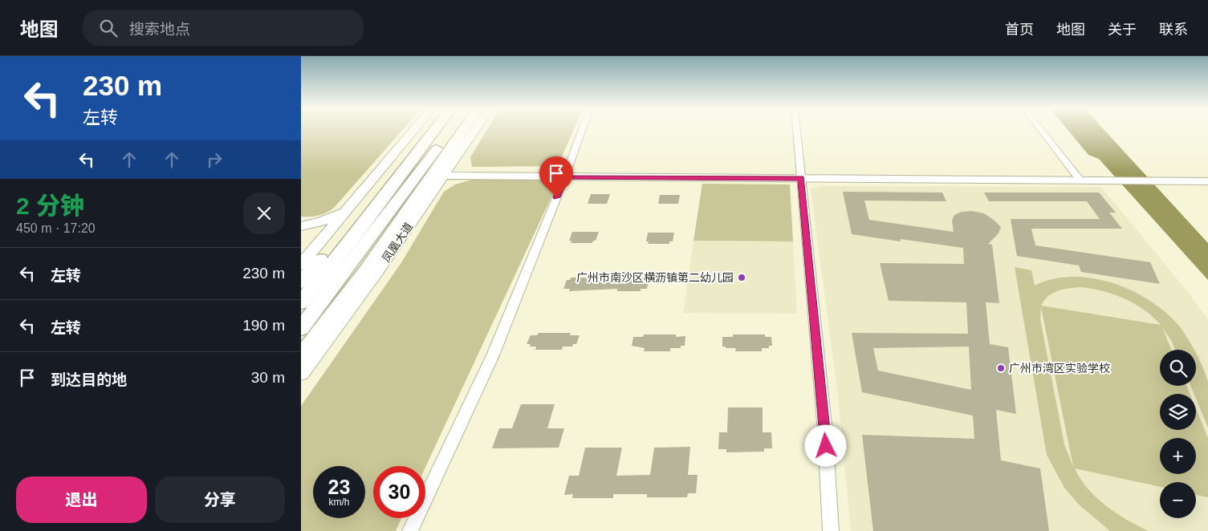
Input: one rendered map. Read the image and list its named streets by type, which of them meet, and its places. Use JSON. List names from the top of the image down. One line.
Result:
{"streets":{"main road":["凤凰大道"]},"places":["广州市南沙区横沥镇第二幼儿园","广州市湾区实验学校"],"page":{"header":"地图","search":"搜索地点","nav":["首页","地图","关于","联系"],"turn":["230 m","左转"],"heading":["2 分钟","450 m · 17:20"],"list":[{"name":"左转","value":"230 m"},{"name":"左转","value":"190 m"},{"name":"到达目的地","value":"30 m"}],"map_buttons":["+","−"],"speed":"23 km/h","limit":"30","buttons":["退出","分享"]}}
